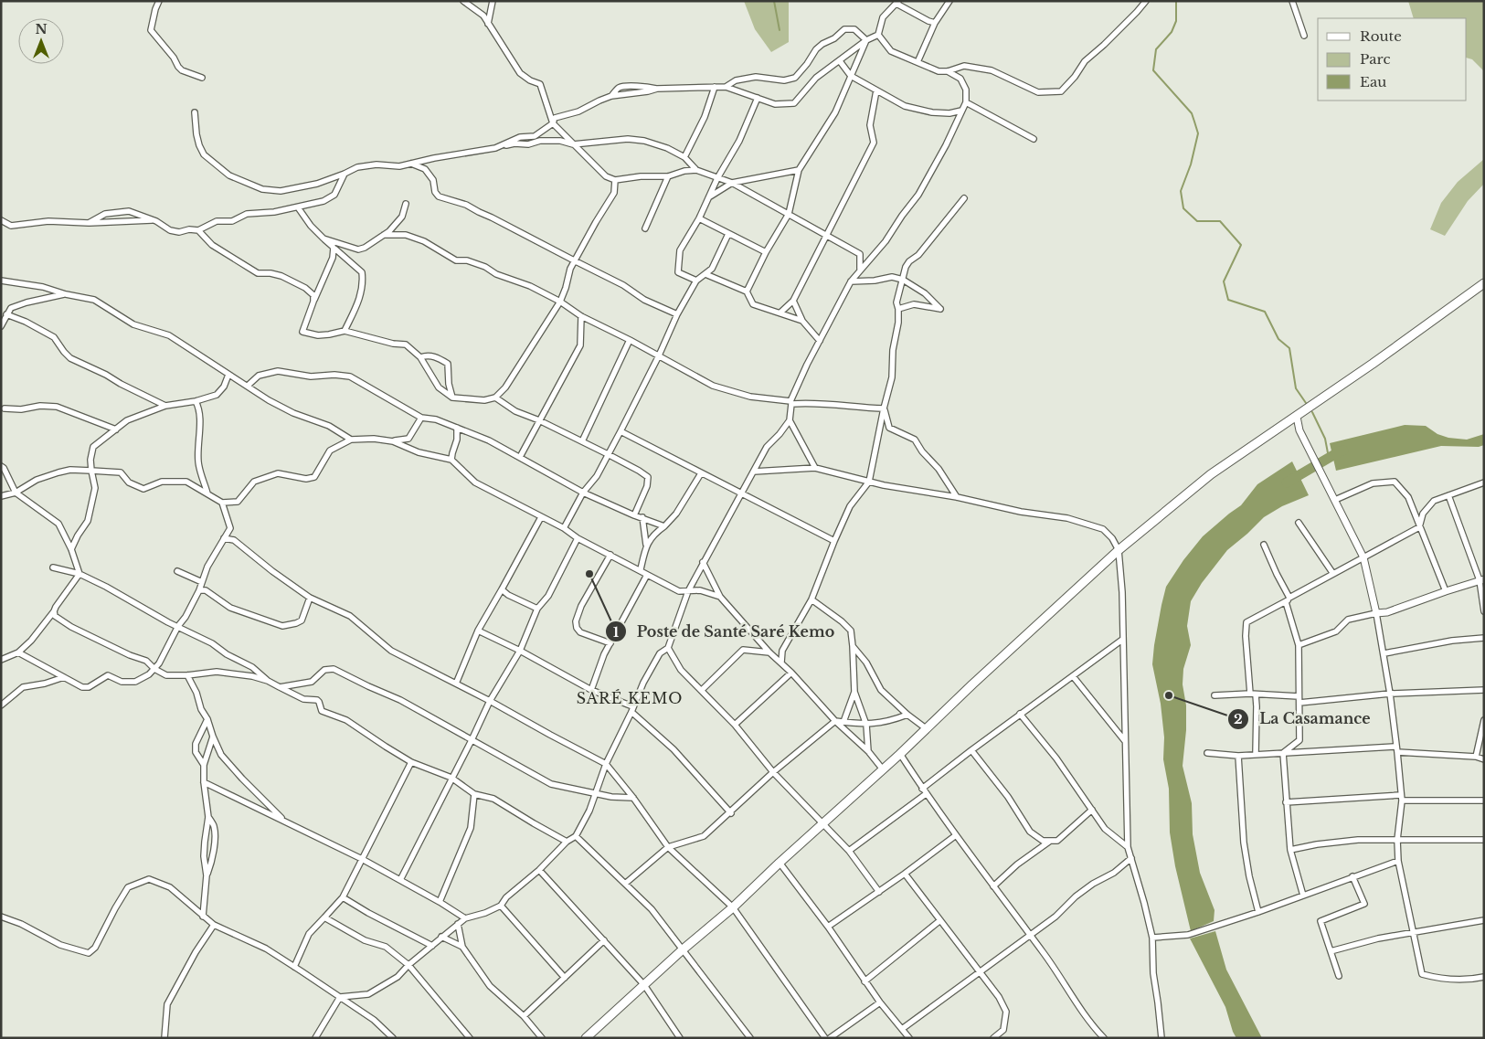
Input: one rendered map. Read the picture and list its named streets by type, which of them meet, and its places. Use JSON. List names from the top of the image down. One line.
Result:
{"districts":["SARÉ KEMO"],"places":["Poste de Santé Saré Kemo","La Casamance"],"legend":["Route","Parc","Eau"],"north":"top"}
